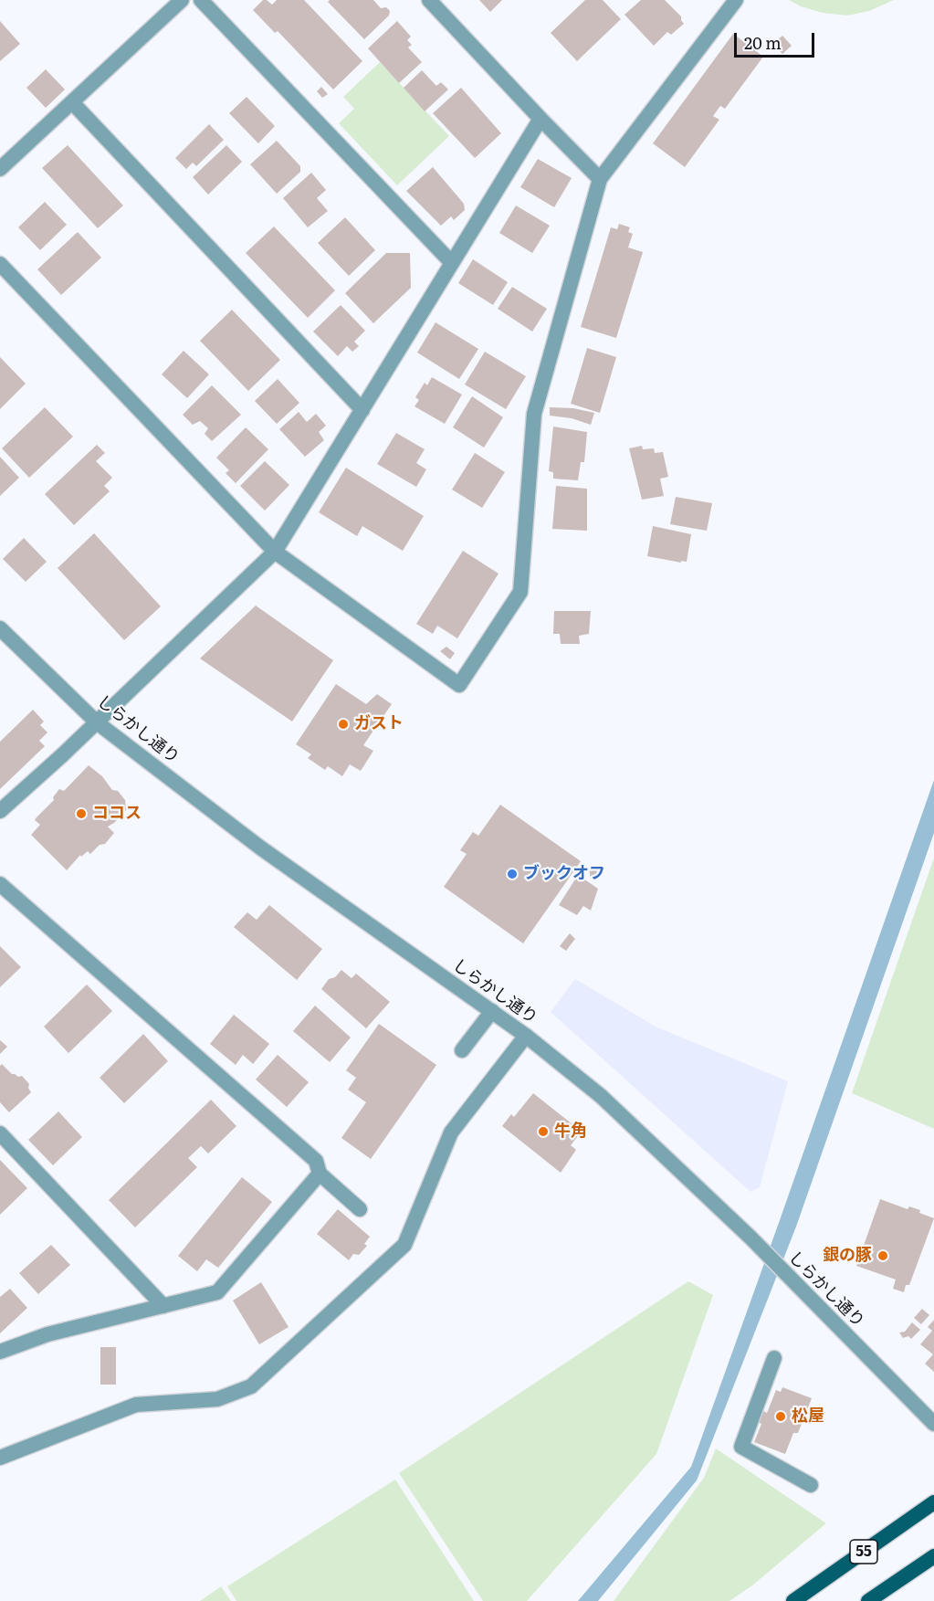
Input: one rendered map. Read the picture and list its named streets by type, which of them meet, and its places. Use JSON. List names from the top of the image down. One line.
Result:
{"streets":{"main road":["55"],"street":["しらかし通り"]},"places":["ガスト","ココス","ブックオフ","牛角","銀の豚","松屋"],"scale_bar":"20 m"}
